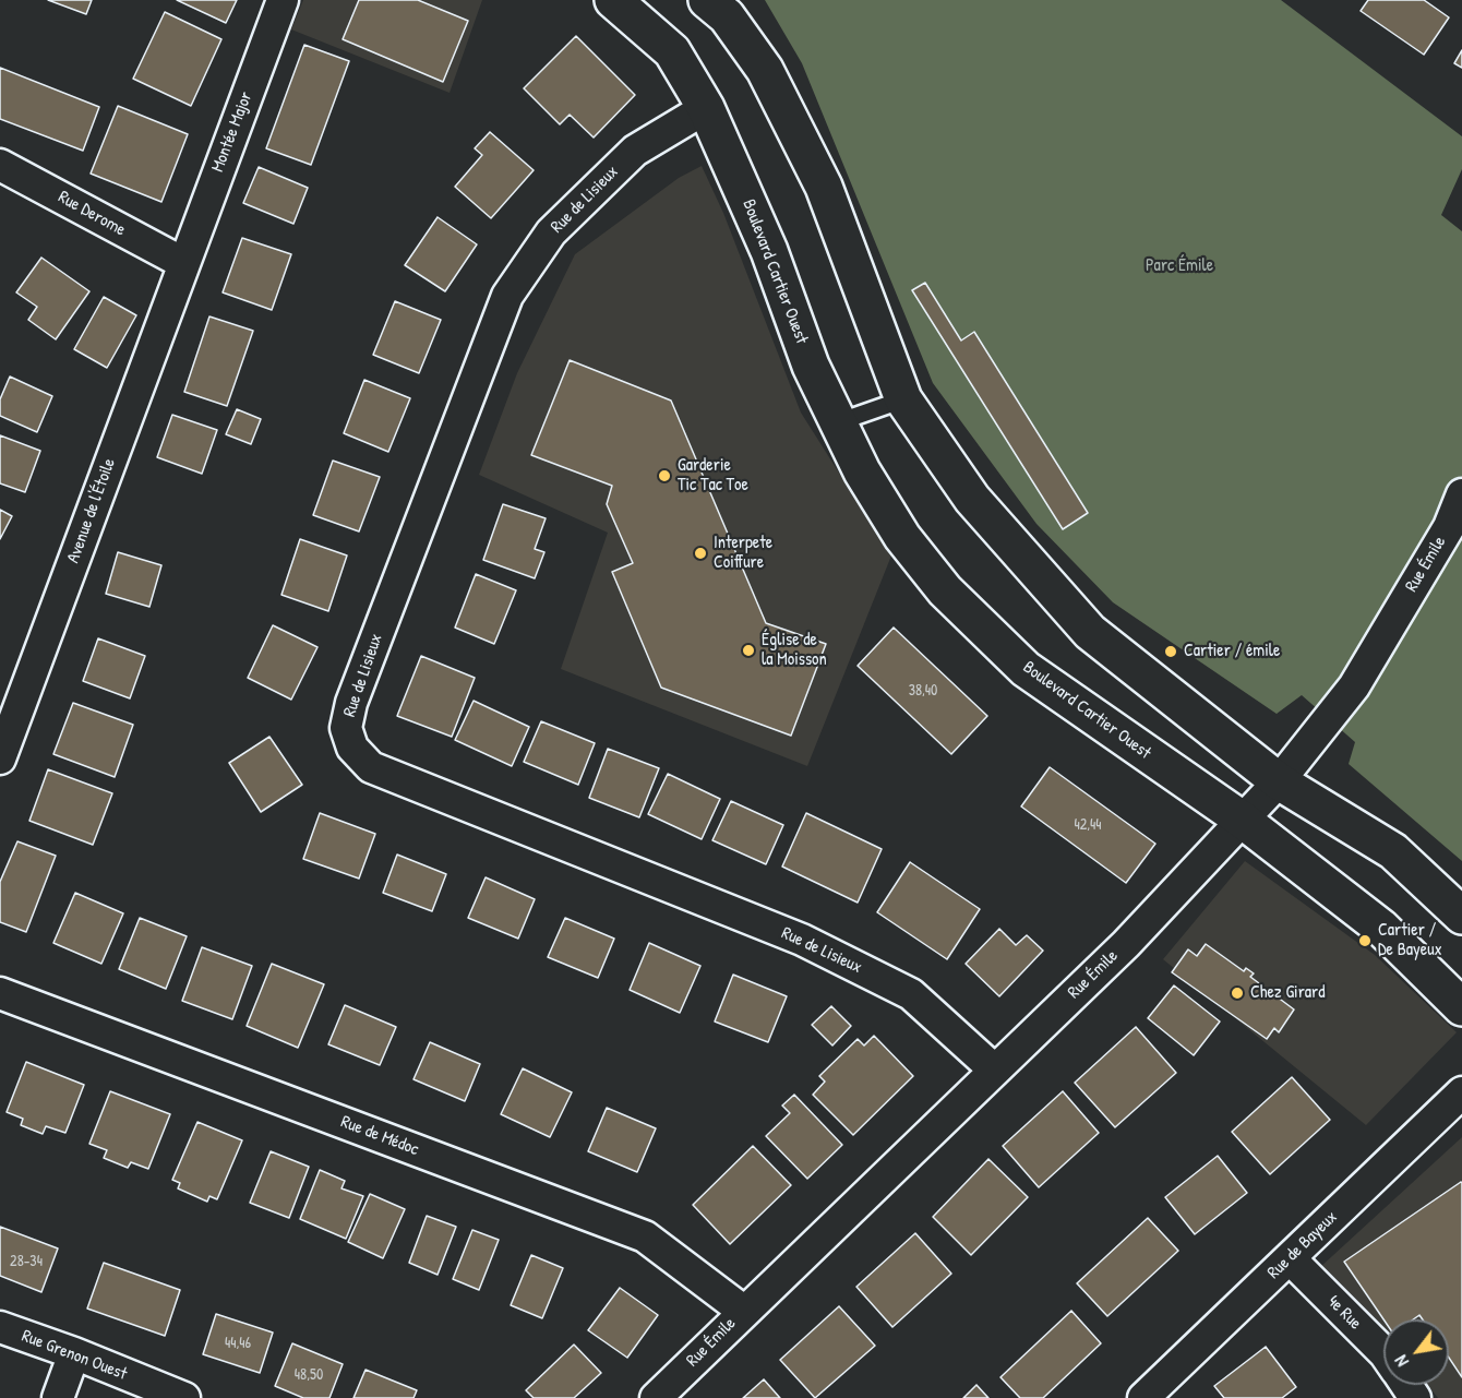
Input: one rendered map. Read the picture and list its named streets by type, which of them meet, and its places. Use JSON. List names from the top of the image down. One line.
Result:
{"streets":{"street":["Montée Major","Rue de Lisieux","Rue Derome","Boulevard Cartier Ouest","Avenue de l'Étoile","Rue Émile","Rue de Médoc","Rue de Bayeux","4e Rue","Rue Grenon Ouest"]},"crossings":[["Montée Major","Rue Derome"],["Montée Major","Avenue de l'Étoile"],["Rue de Lisieux","Boulevard Cartier Ouest"],["Rue de Lisieux","Rue Émile"],["Rue Derome","Avenue de l'Étoile"],["Boulevard Cartier Ouest","Rue Émile"],["Rue Émile","Rue de Médoc"],["Rue de Bayeux","4e Rue"]],"parks":["Parc Émile"],"places":["Garderie Tic Tac Toe","Interpete Coiffure","Église de la Moisson","Cartier / émile","Cartier / De Bayeux","Chez Girard"],"house_numbers":["38,40","42,44","28-34","44,46","48,50"],"north":"bottom left"}
